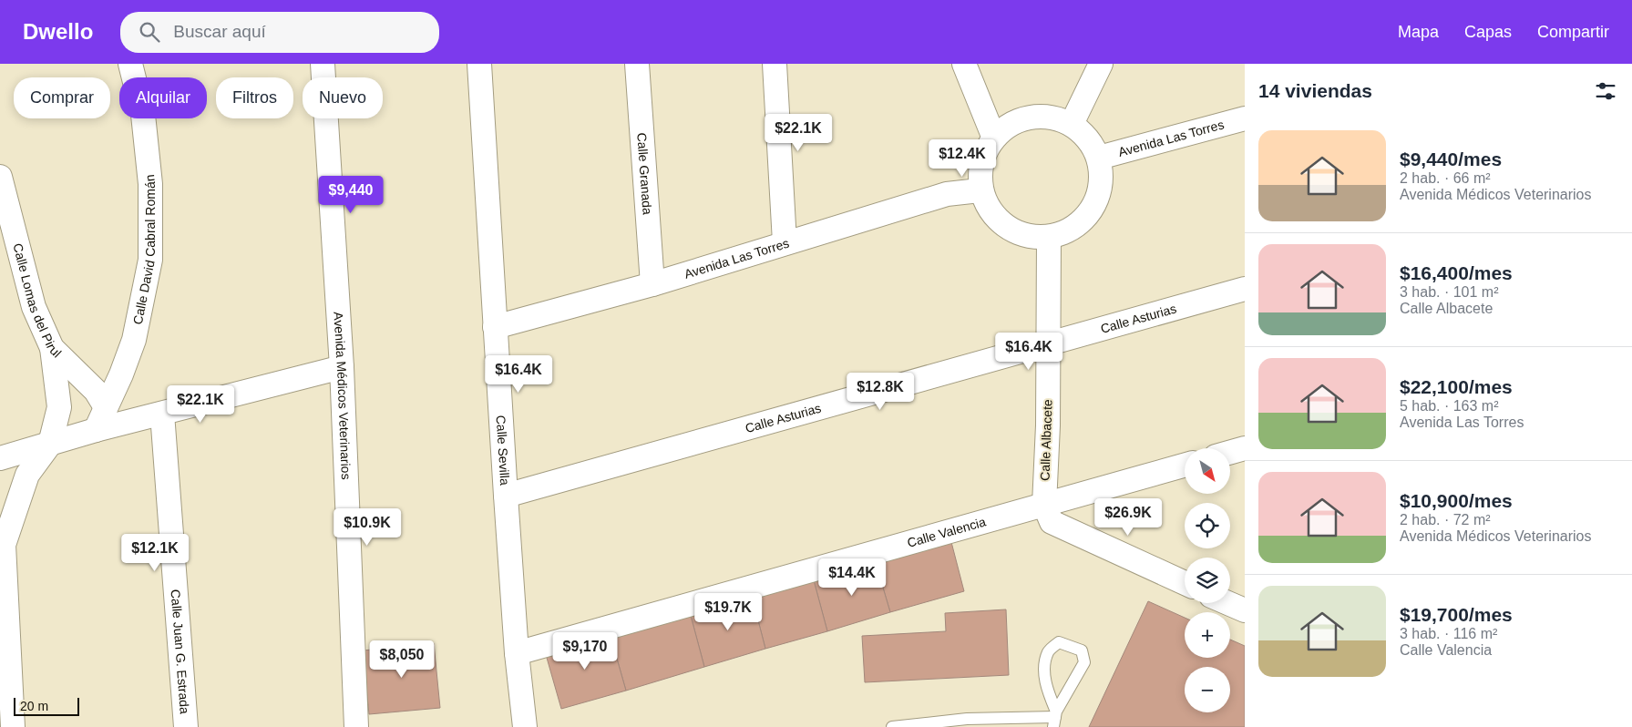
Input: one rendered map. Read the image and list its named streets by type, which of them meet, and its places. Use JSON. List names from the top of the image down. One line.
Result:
{"streets":{"street":["Avenida Las Torres","Calle Granada","Calle David Cabral Román","Calle Lomas del Pirul","Calle Asturias","Avenida Médicos Veterinarios","Calle Albacete","Calle Sevilla","Calle Valencia","Calle Juan G. Estrada"]},"crossings":[["Avenida Las Torres","Calle Granada"],["Avenida Las Torres","Calle Albacete"],["Avenida Las Torres","Calle Sevilla"],["Calle David Cabral Román","Calle Lomas del Pirul"],["Calle Asturias","Calle Albacete"],["Calle Asturias","Calle Sevilla"],["Calle Albacete","Calle Valencia"],["Calle Sevilla","Calle Valencia"]],"scale_bar":"20 m","north":"bottom right","page":{"header":"Dwello","search":"Buscar aquí","nav":["Mapa","Capas","Compartir"],"heading":"14 viviendas","chip":["Comprar","Alquilar","Filtros","Nuevo"],"price":["$22.1K","$12.4K","$9,440","$16.4K","$16.4K","$12.8K","$22.1K","$26.9K","$10.9K","$12.1K","$14.4K","$19.7K","$9,170","$8,050"],"list":[{"name":"$9,440/mes","note":"2 hab. · 66 m² · Avenida Médicos Veterinarios"},{"name":"$16,400/mes","note":"3 hab. · 101 m² · Calle Albacete"},{"name":"$22,100/mes","note":"5 hab. · 163 m² · Avenida Las Torres"},{"name":"$10,900/mes","note":"2 hab. · 72 m² · Avenida Médicos Veterinarios"},{"name":"$19,700/mes","note":"3 hab. · 116 m² · Calle Valencia"}],"map_buttons":["+","−"],"scale":"20 m"}}
